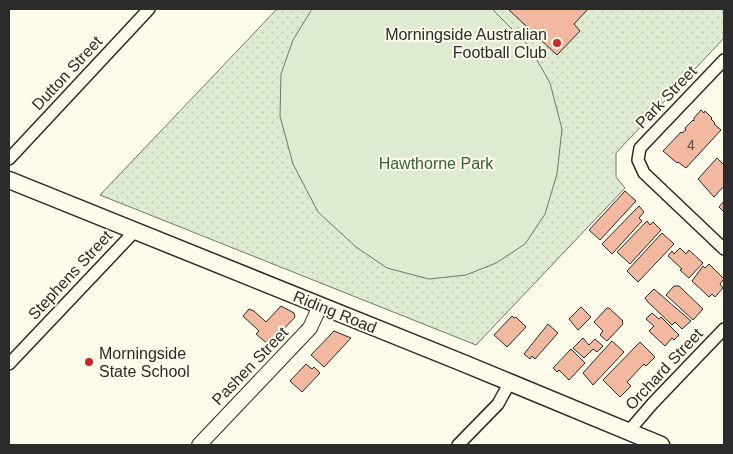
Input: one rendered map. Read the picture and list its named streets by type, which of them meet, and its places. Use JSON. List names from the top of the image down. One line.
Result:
{"streets":{"main road":["Riding Road"],"street":["Dutton Street","Park Street","Stephens Street","Pashen Street","Orchard Street"]},"crossings":[["Stephens Street","Riding Road"],["Riding Road","Pashen Street"],["Riding Road","Orchard Street"]],"parks":["Hawthorne Park"],"places":["Morningside Australian Football Club","Morningside State School"],"house_numbers":["4"]}
